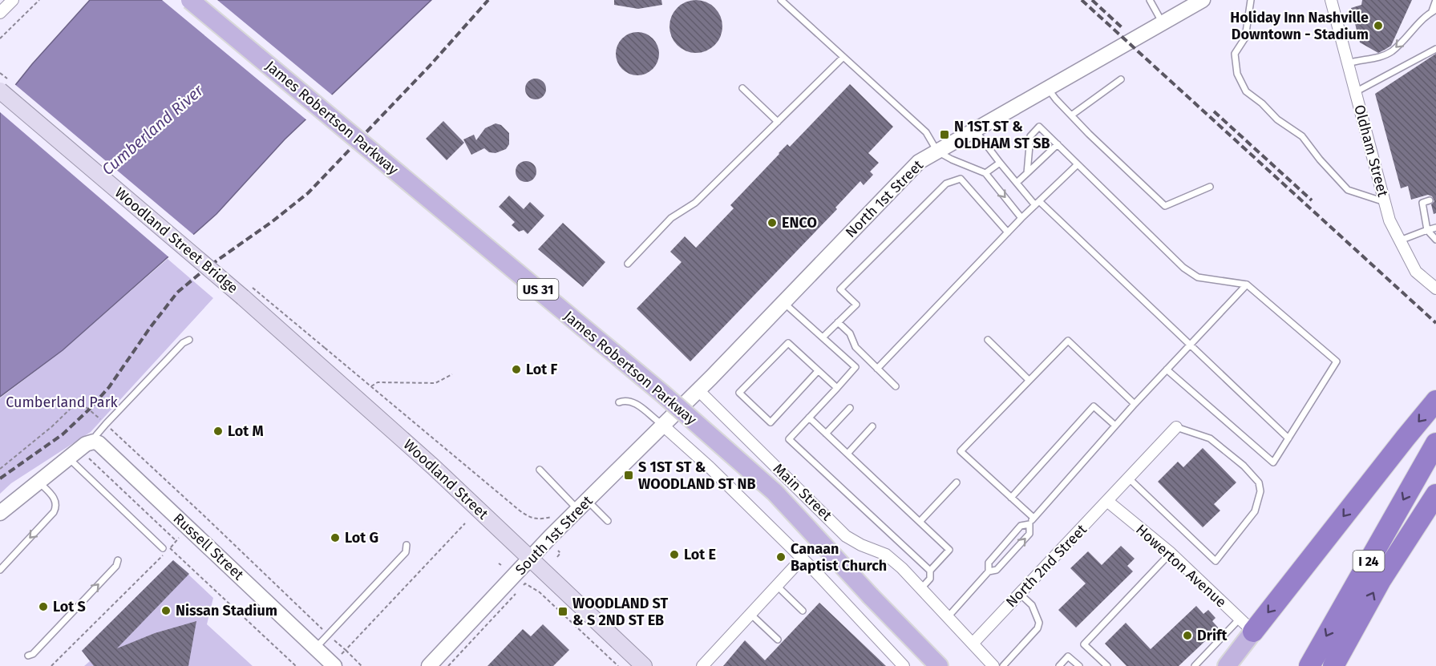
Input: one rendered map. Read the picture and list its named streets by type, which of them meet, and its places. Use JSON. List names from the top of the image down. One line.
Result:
{"streets":{"highway":["I 24"],"main road":["James Robertson Parkway","Woodland Street Bridge","US 31","Woodland Street"],"street":["Oldham Street","North 1st Street","Main Street","South 1st Street","Russell Street","North 2nd Street","Howerton Avenue"]},"crossings":[["North 1st Street","Main Street"],["North 1st Street","South 1st Street"],["Woodland Street Bridge","Woodland Street"],["Woodland Street","South 1st Street"],["Main Street","North 2nd Street"],["North 2nd Street","Howerton Avenue"]],"water":["Cumberland River"],"parks":["Cumberland Park"],"places":{"other":["Holiday Inn Nashville Downtown - Stadium","ENCO","Lot F","Lot M","Lot G","Lot E","Canaan Baptist Church","Lot S","Nissan Stadium","Drift"],"transit":["N 1ST ST & OLDHAM ST SB","S 1ST ST & WOODLAND ST NB","WOODLAND ST & S 2ND ST EB"]}}
